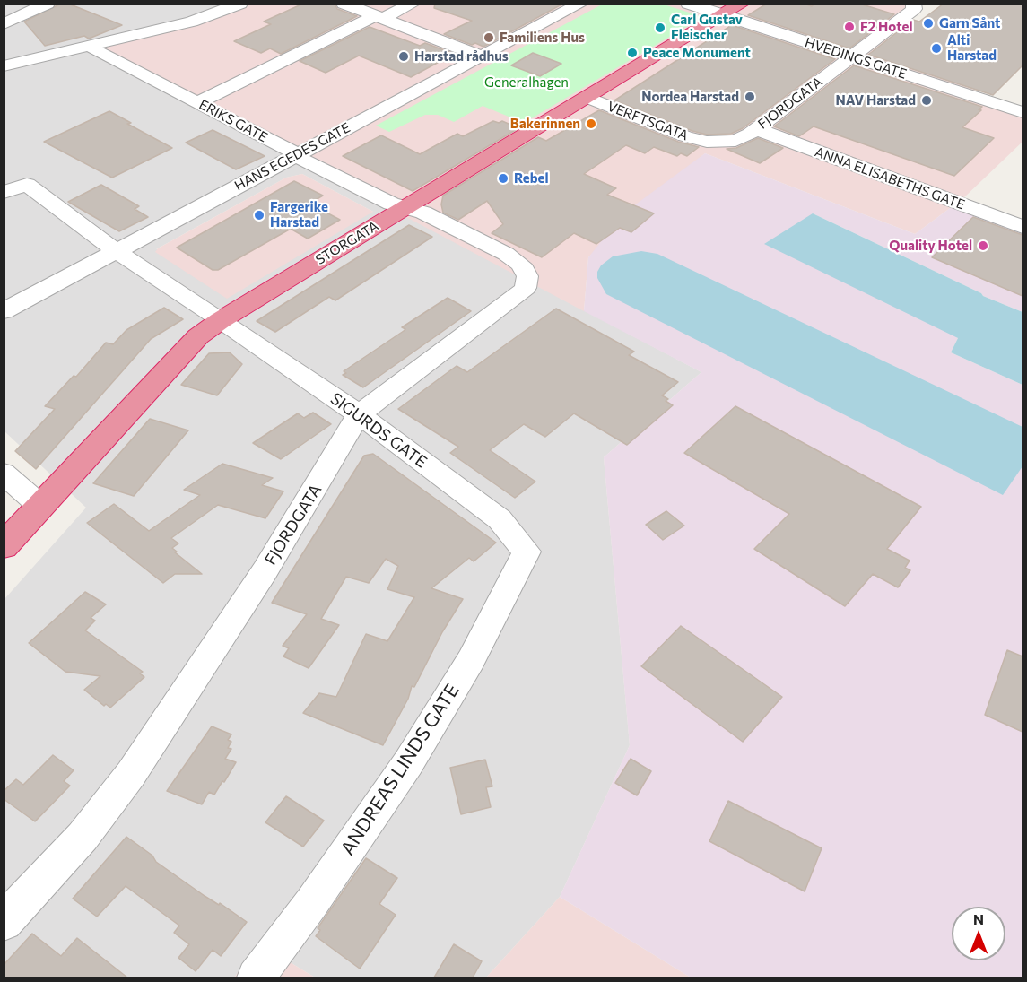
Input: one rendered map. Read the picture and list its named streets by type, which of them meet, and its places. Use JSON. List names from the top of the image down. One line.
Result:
{"streets":{"highway":["STORGATA"],"street":["HVEDINGS GATE","FJORDGATA","ERIKS GATE","VERFTSGATA","HANS EGEDES GATE","ANNA ELISABETHS GATE","SIGURDS GATE","ANDREAS LINDS GATE"]},"crossings":[["HVEDINGS GATE","FJORDGATA"],["HVEDINGS GATE","STORGATA"],["FJORDGATA","ERIKS GATE"],["FJORDGATA","VERFTSGATA"],["FJORDGATA","ANNA ELISABETHS GATE"],["FJORDGATA","STORGATA"],["FJORDGATA","SIGURDS GATE"],["ERIKS GATE","HANS EGEDES GATE"],["ERIKS GATE","STORGATA"],["VERFTSGATA","STORGATA"],["HANS EGEDES GATE","SIGURDS GATE"],["STORGATA","SIGURDS GATE"],["SIGURDS GATE","ANDREAS LINDS GATE"]],"parks":["Generalhagen"],"places":["Garn Sånt","F2 Hotel","Carl Gustav Fleischer","Familiens Hus","Alti Harstad","Peace Monument","Harstad rådhus","Nordea Harstad","NAV Harstad","Bakerinnen","Rebel","Fargerike Harstad","Quality Hotel"],"north":"top"}
